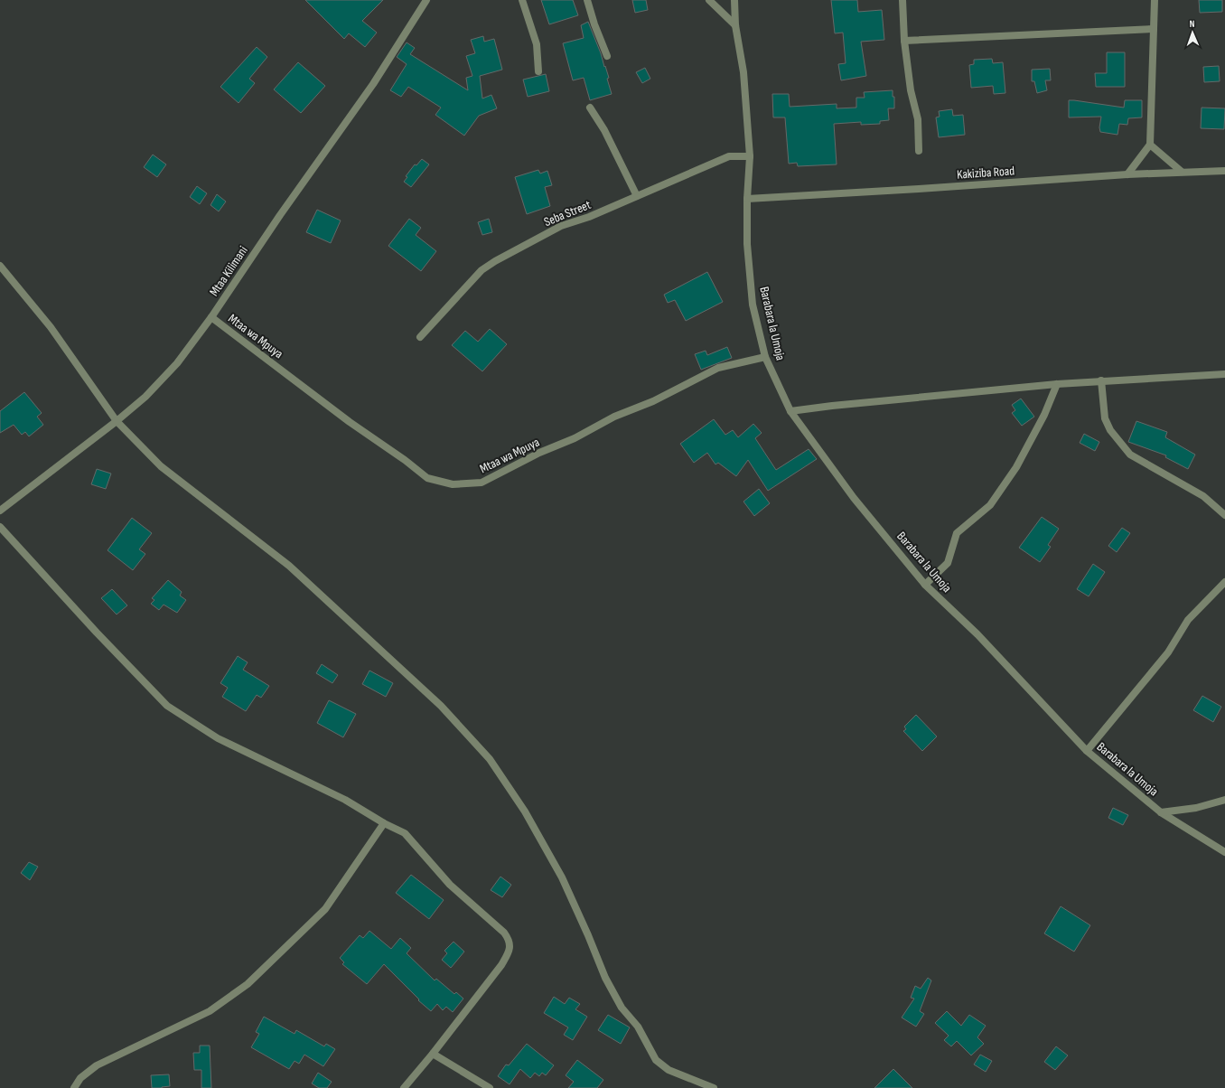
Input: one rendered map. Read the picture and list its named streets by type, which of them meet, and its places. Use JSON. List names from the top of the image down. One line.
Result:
{"streets":{"street":["Kakiziba Road","Seba Street","Mtaa Kilimani","Barabara la Umoja","Mtaa wa Mpuya"]},"crossings":[["Kakiziba Road","Barabara la Umoja"],["Seba Street","Barabara la Umoja"],["Mtaa Kilimani","Mtaa wa Mpuya"],["Barabara la Umoja","Mtaa wa Mpuya"]],"north":"top"}
